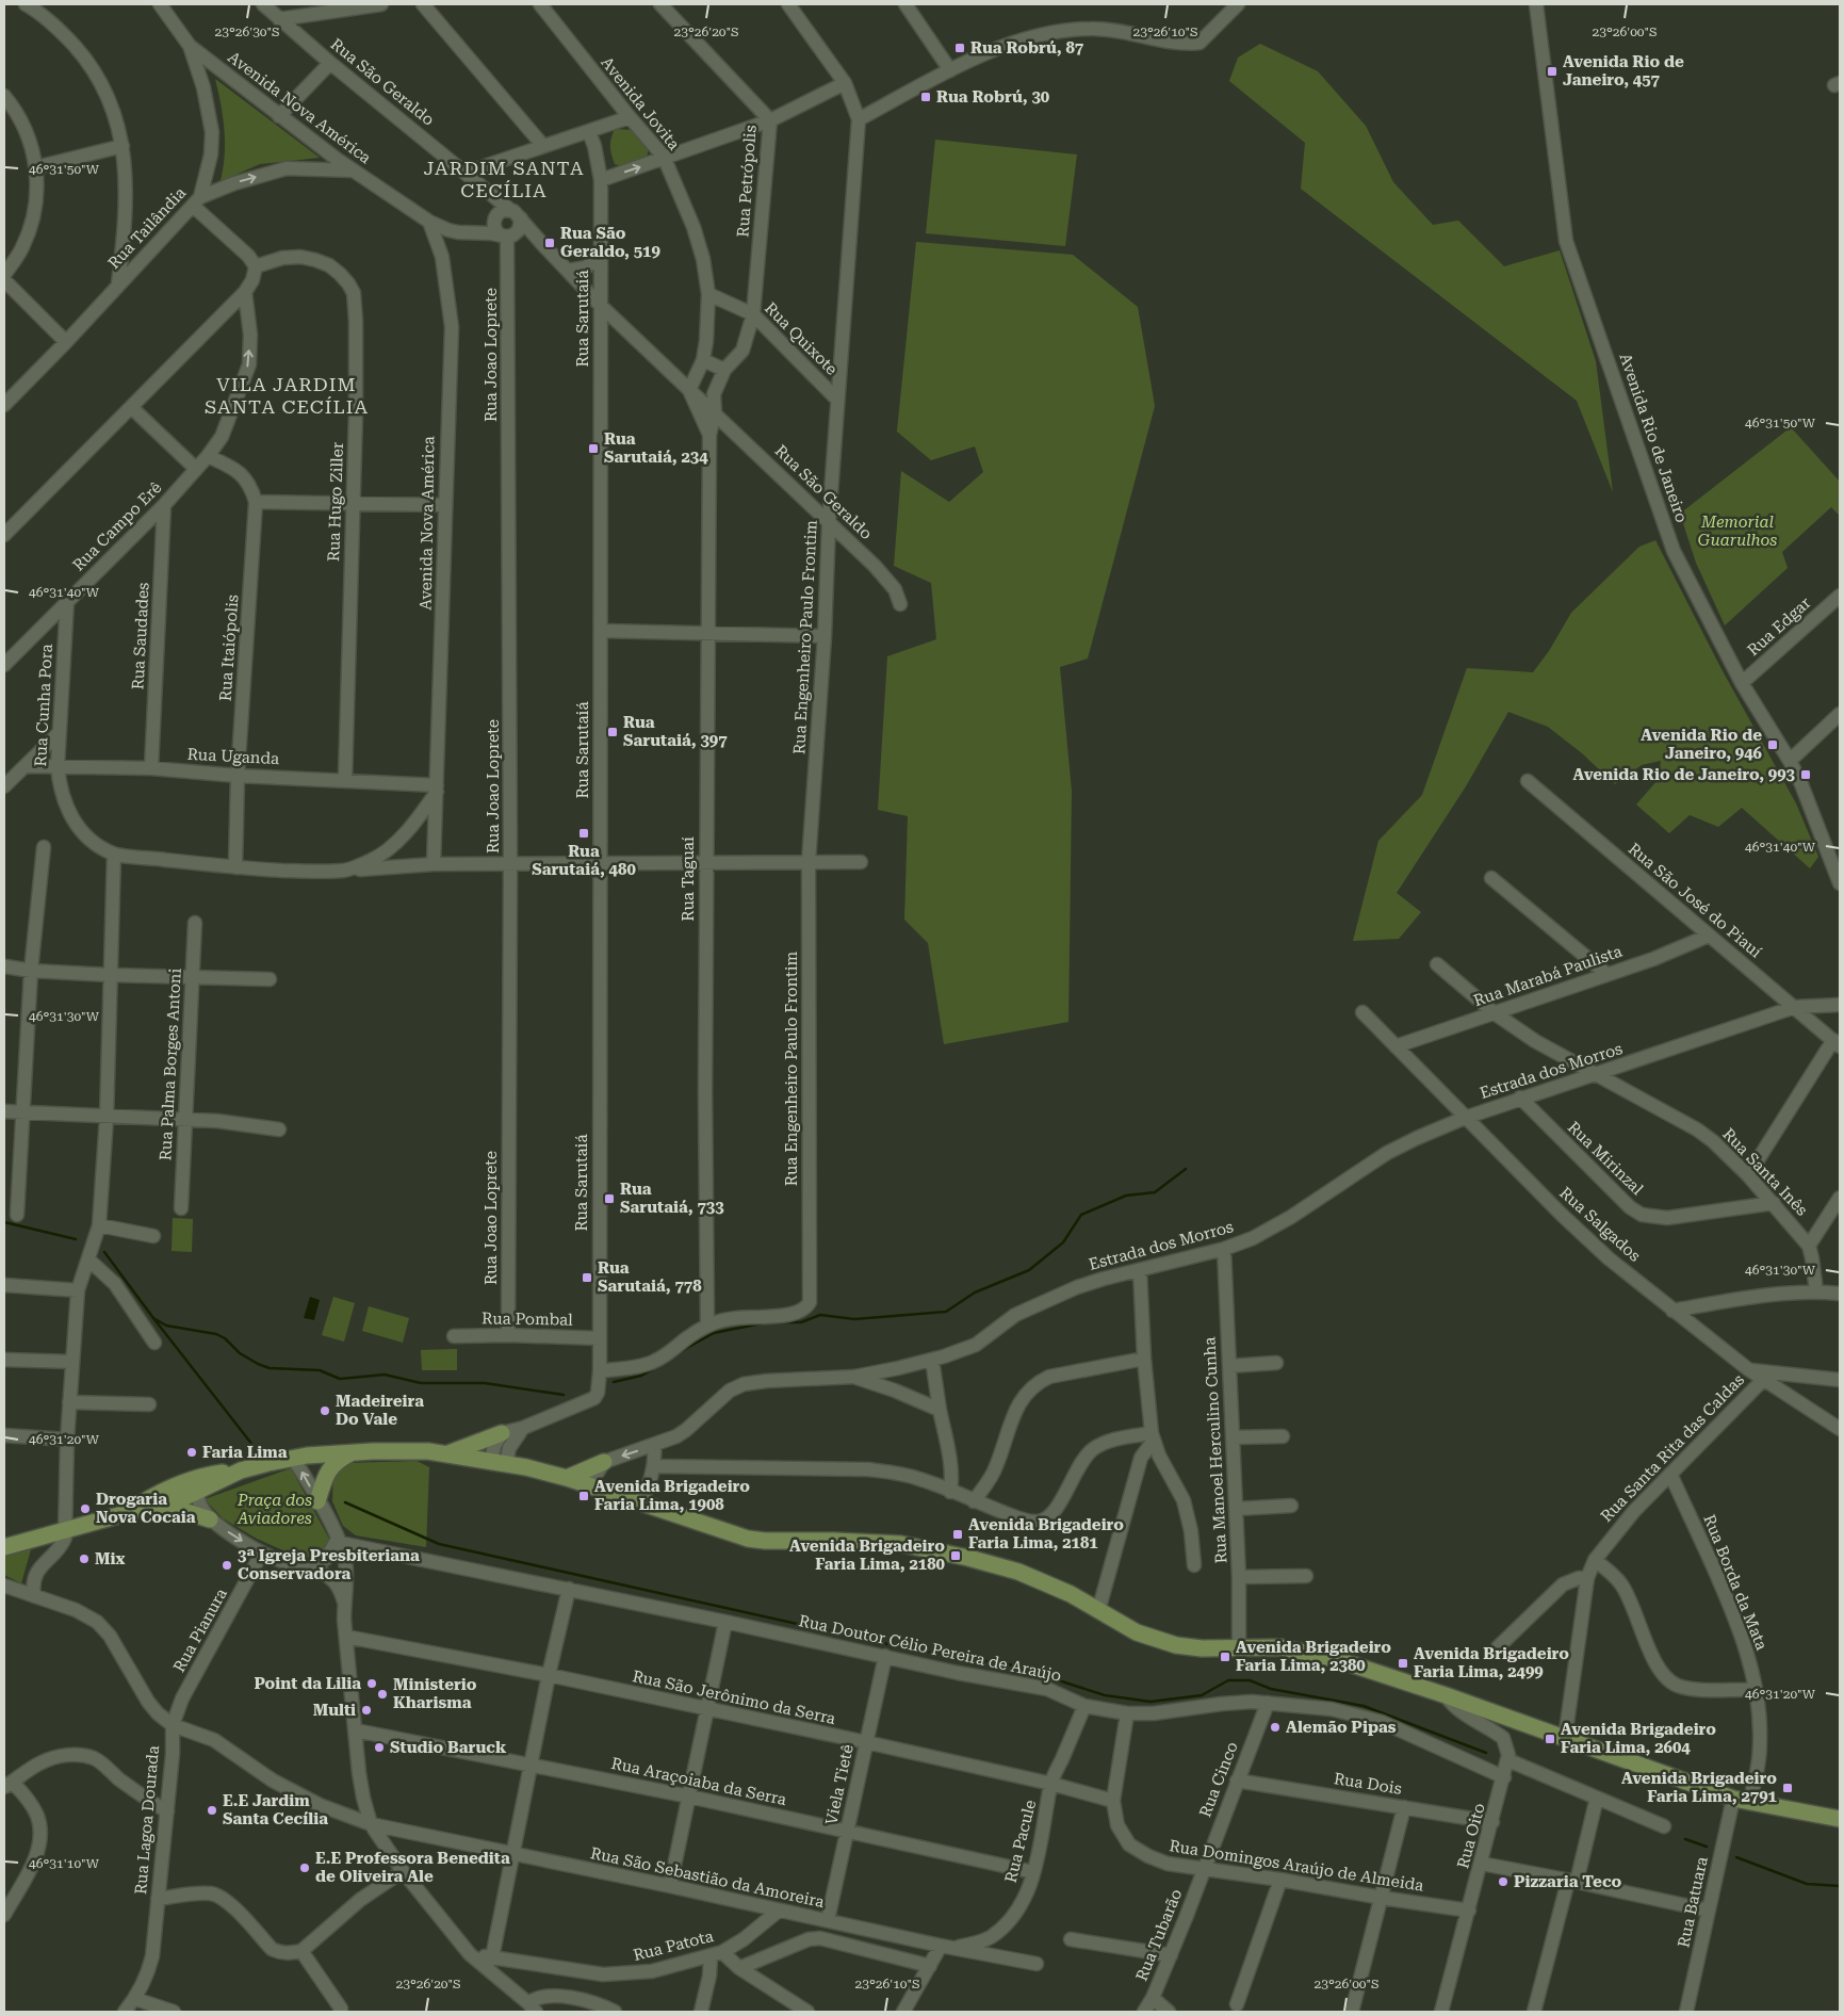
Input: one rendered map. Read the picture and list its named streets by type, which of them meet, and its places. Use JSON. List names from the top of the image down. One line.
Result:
{"streets":{"street":["Rua São Geraldo","Avenida Jovita","Avenida Nova América","Rua Petrópolis","Rua Tailândia","Rua Sarutaiá","Rua Quixote","Rua Joao Loprete","Avenida Rio de Janeiro","Rua Hugo Ziller","Rua Campo Erê","Rua Edgar","Rua Saudades","Rua Engenheiro Paulo Frontim","Rua Itaiópolis","Rua Cunha Pora","Rua Uganda","Rua Taguaí","Rua São José do Piauí","Rua Marabá Paulista","Rua Palma Borges Antoni","Estrada dos Morros","Rua Mirinzal","Rua Santa Inês","Rua Salgados","Rua Pombal","Rua Santa Rita das Caldas","Rua Manoel Herculino Cunha","Rua Borda da Mata","Rua Pianura","Rua Doutor Célio Pereira de Araújo","Rua São Jerônimo da Serra","Rua Cinco","Rua Araçoiaba da Serra","Rua Dois","Viela Tietê","Rua Lagoa Dourada","Rua Oito","Rua Pacule","Rua Domingos Araújo de Almeida","Rua São Sebastião da Amoreira","Rua Batuara","Rua Tubarão","Rua Patota"]},"crossings":[["Rua São Geraldo","Avenida Jovita"],["Rua São Geraldo","Rua Sarutaiá"],["Rua São Geraldo","Rua Joao Loprete"],["Rua São Geraldo","Rua Engenheiro Paulo Frontim"],["Rua São Geraldo","Rua Taguaí"],["Avenida Jovita","Rua Quixote"],["Avenida Jovita","Rua Taguaí"],["Avenida Nova América","Rua Tailândia"],["Avenida Nova América","Rua Uganda"],["Rua Petrópolis","Rua Quixote"],["Rua Sarutaiá","Rua Pombal"],["Rua Quixote","Rua Engenheiro Paulo Frontim"],["Rua Joao Loprete","Rua Pombal"],["Avenida Rio de Janeiro","Rua Edgar"],["Rua Hugo Ziller","Rua Uganda"],["Rua Campo Erê","Rua Saudades"],["Rua Campo Erê","Rua Itaiópolis"],["Rua Campo Erê","Rua Cunha Pora"],["Rua Saudades","Rua Uganda"],["Rua Engenheiro Paulo Frontim","Rua Taguaí"],["Rua Itaiópolis","Rua Uganda"],["Rua Cunha Pora","Rua Uganda"],["Rua São José do Piauí","Rua Marabá Paulista"],["Rua São José do Piauí","Estrada dos Morros"],["Rua Marabá Paulista","Rua Santa Inês"],["Rua Marabá Paulista","Rua Salgados"],["Estrada dos Morros","Rua Mirinzal"],["Estrada dos Morros","Rua Santa Inês"],["Estrada dos Morros","Rua Salgados"],["Estrada dos Morros","Rua Manoel Herculino Cunha"],["Rua Mirinzal","Rua Santa Inês"],["Rua Salgados","Rua Santa Rita das Caldas"],["Rua Santa Rita das Caldas","Rua Borda da Mata"],["Rua Pianura","Rua Lagoa Dourada"],["Rua Pianura","Rua São Sebastião da Amoreira"],["Rua Doutor Célio Pereira de Araújo","Rua Cinco"],["Rua Doutor Célio Pereira de Araújo","Viela Tietê"],["Rua Doutor Célio Pereira de Araújo","Rua Oito"],["Rua Doutor Célio Pereira de Araújo","Rua Pacule"],["Rua Doutor Célio Pereira de Araújo","Rua Domingos Araújo de Almeida"],["Rua São Jerônimo da Serra","Viela Tietê"],["Rua São Jerônimo da Serra","Rua Pacule"],["Rua São Jerônimo da Serra","Rua Domingos Araújo de Almeida"],["Rua Cinco","Rua Dois"],["Rua Cinco","Rua Domingos Araújo de Almeida"],["Rua Cinco","Rua Tubarão"],["Rua Araçoiaba da Serra","Viela Tietê"],["Rua Araçoiaba da Serra","Rua Pacule"],["Rua Dois","Rua Oito"],["Viela Tietê","Rua São Sebastião da Amoreira"],["Rua Lagoa Dourada","Rua São Sebastião da Amoreira"],["Rua Oito","Rua Domingos Araújo de Almeida"],["Rua Pacule","Rua São Sebastião da Amoreira"],["Rua Domingos Araújo de Almeida","Rua Tubarão"],["Rua São Sebastião da Amoreira","Rua Patota"]],"one_way":["Rua Campo Erê"],"districts":["JARDIM SANTA CECÍLIA","VILA JARDIM SANTA CECÍLIA"],"parks":["Memorial Guarulhos","Praça dos Aviadores"],"places":{"transit":["Rua Robrú, 87","Avenida Rio de Janeiro, 457","Rua Robrú, 30","Rua São Geraldo, 519","Rua Sarutaiá, 234","Rua Sarutaiá, 397","Avenida Rio de Janeiro, 946","Avenida Rio de Janeiro, 993","Rua Sarutaiá, 480","Rua Sarutaiá, 733","Rua Sarutaiá, 778","Avenida Brigadeiro Faria Lima, 1908","Avenida Brigadeiro Faria Lima, 2181","Avenida Brigadeiro Faria Lima, 2180","Avenida Brigadeiro Faria Lima, 2380","Avenida Brigadeiro Faria Lima, 2499","Avenida Brigadeiro Faria Lima, 2604","Avenida Brigadeiro Faria Lima, 2791"],"other":["Madeireira Do Vale","Faria Lima","Drogaria Nova Cocaia","Mix","3ª Igreja Presbiteriana Conservadora","Point da Lilia","Ministerio Kharisma","Multi","Alemão Pipas","Studio Baruck","E.E Jardim Santa Cecília","E.E Professora Benedita de Oliveira Ale","Pizzaria Teco"]},"coordinates":["23°26'30\"S","23°26'20\"S","23°26'10\"S","23°26'00\"S","46°31'50\"W","46°31'40\"W","46°31'30\"W","46°31'20\"W","46°31'10\"W"]}
